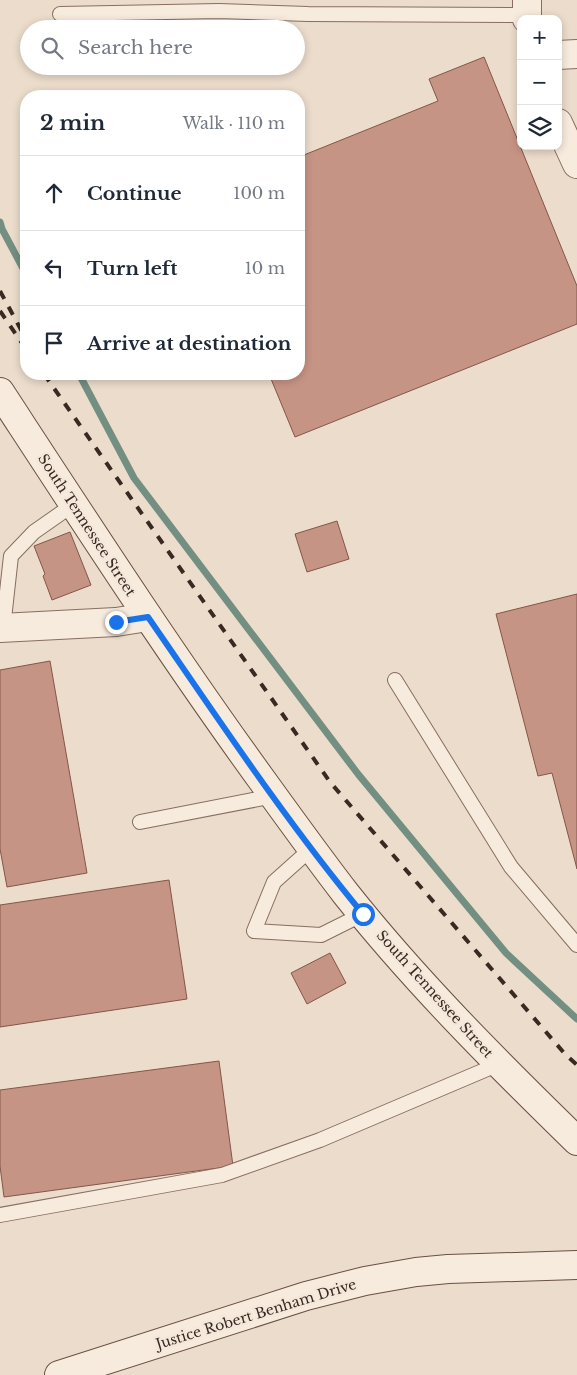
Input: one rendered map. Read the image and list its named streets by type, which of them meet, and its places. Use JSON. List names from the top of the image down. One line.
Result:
{"streets":{"main road":["South Tennessee Street","Justice Robert Benham Drive"]},"page":{"map_buttons":["+","−"],"search":"Search here","heading":["2 min","Walk · 110 m"],"list":[["Continue","100 m"],["Turn left","10 m"],"Arrive at destination"]}}
